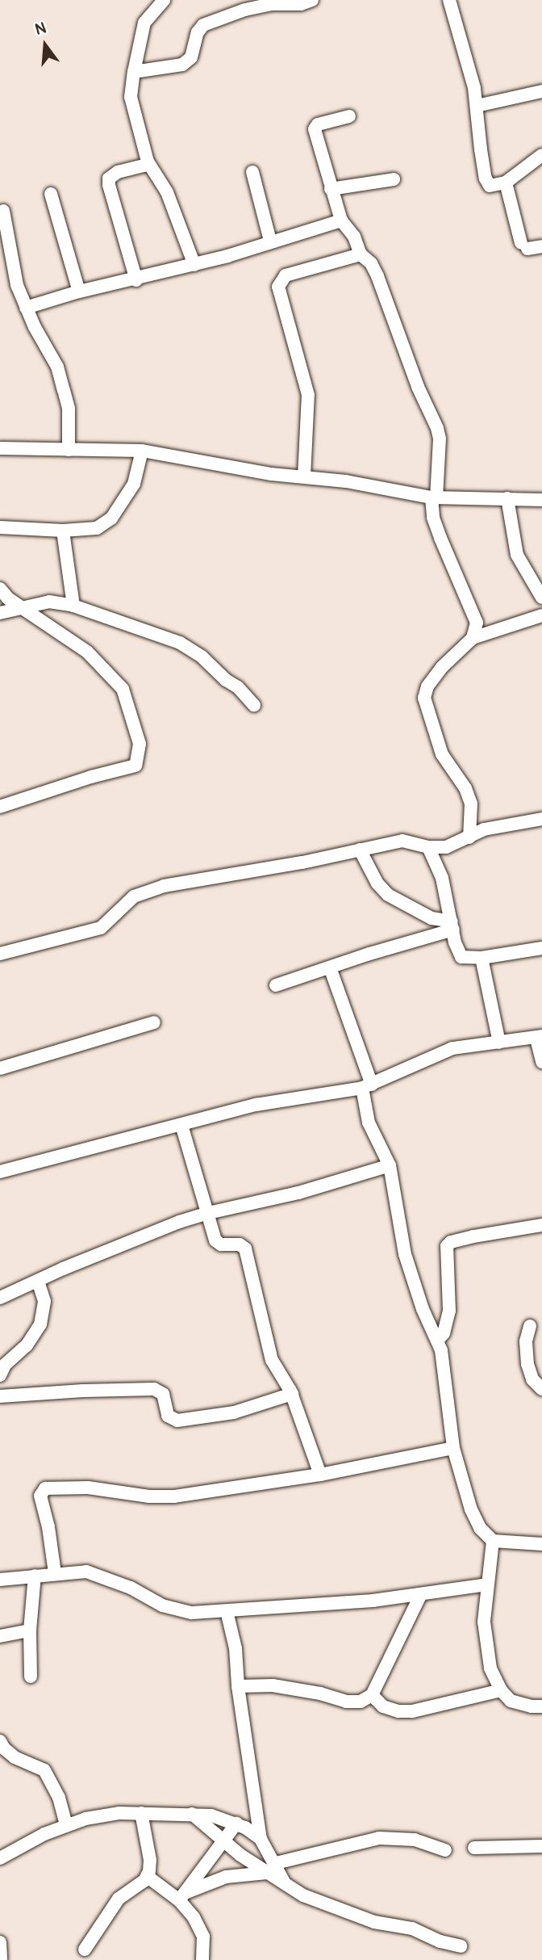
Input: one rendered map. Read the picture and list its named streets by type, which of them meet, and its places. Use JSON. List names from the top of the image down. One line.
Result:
{"north":"top"}
